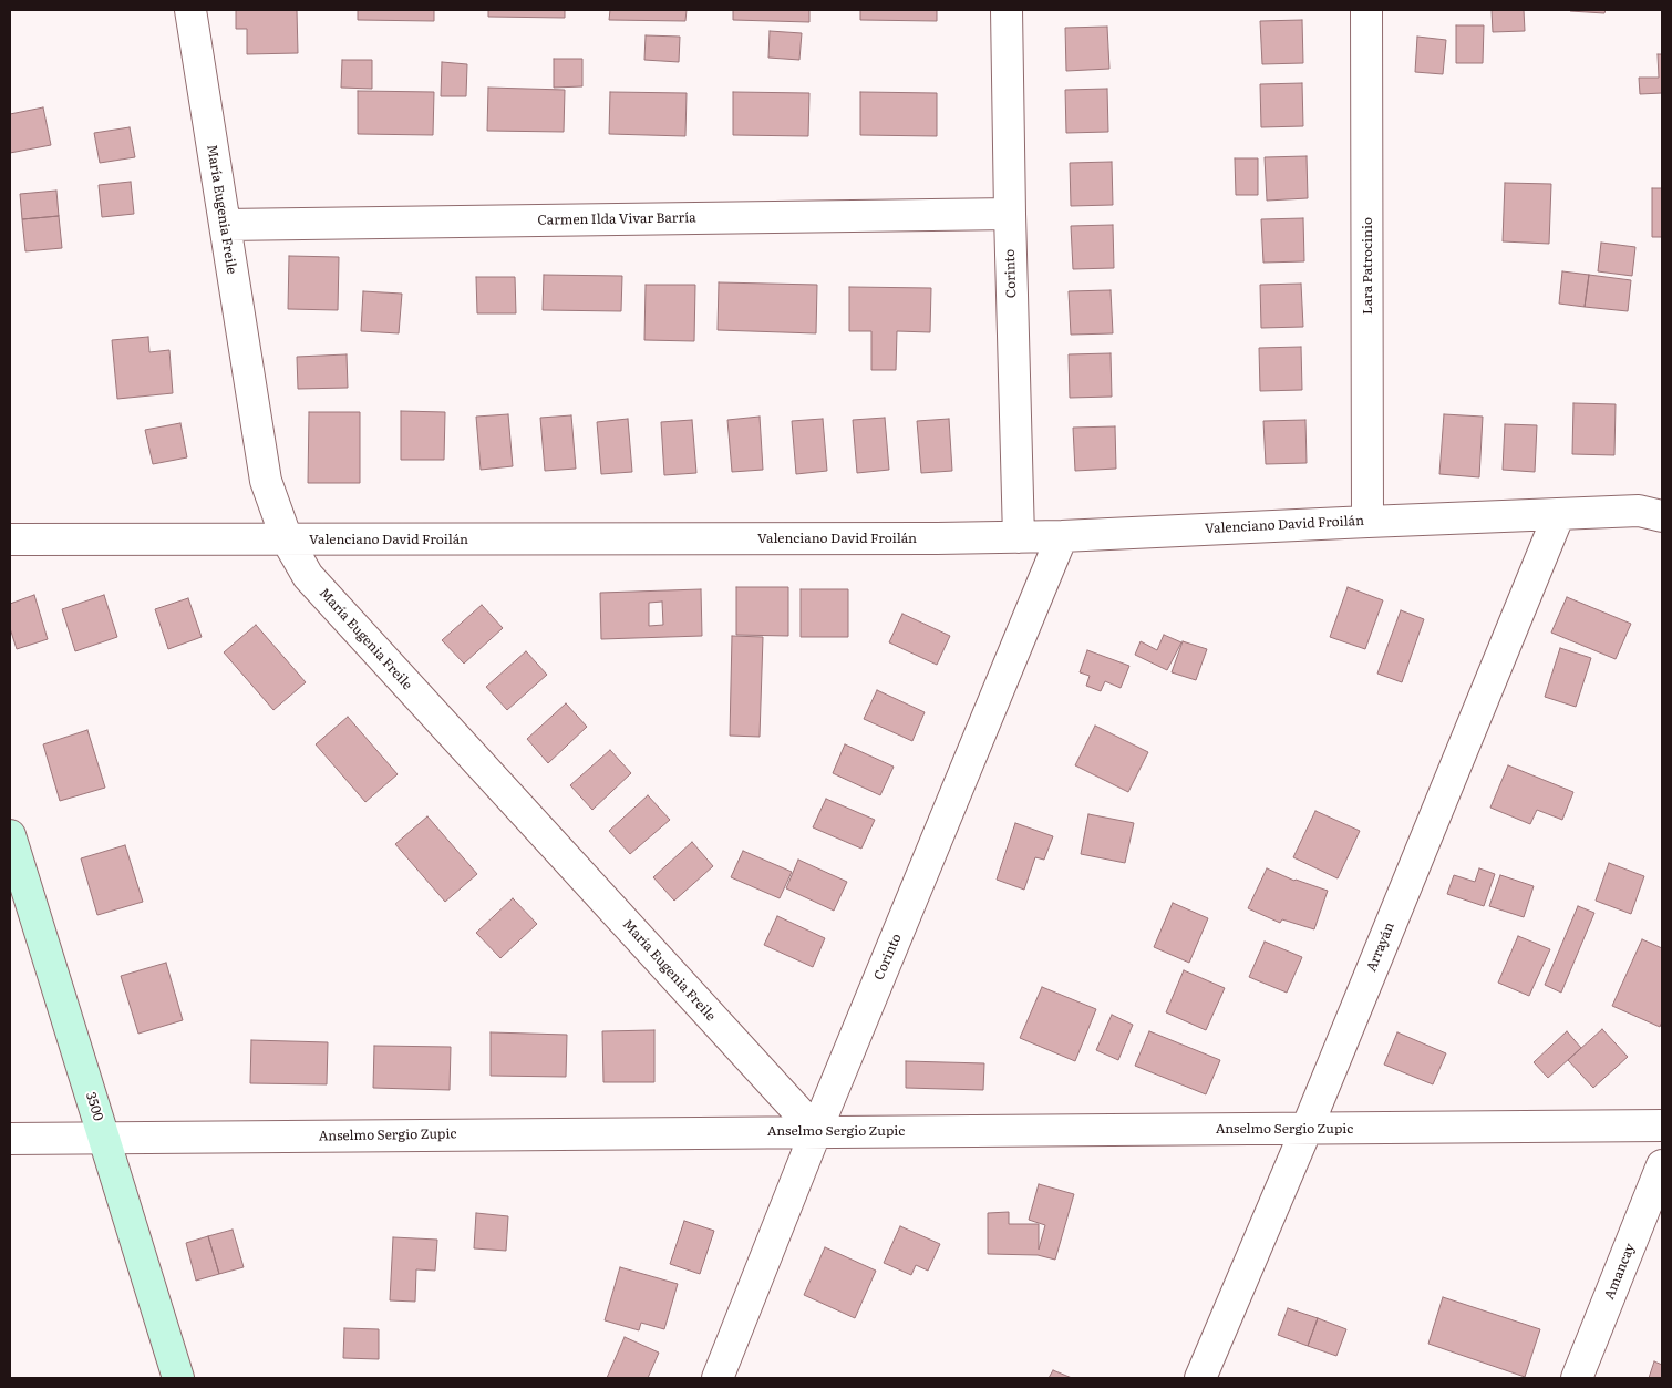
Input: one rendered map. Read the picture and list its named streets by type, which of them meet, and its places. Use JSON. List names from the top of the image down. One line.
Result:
{"streets":{"street":["María Eugenia Freile","Carmen Ilda Vivar Barría","Lara Patrocinio","Corinto","Valenciano David Froilán","Arrayán","3500","Anselmo Sergio Zupic","Amancay"]},"crossings":[["María Eugenia Freile","Carmen Ilda Vivar Barría"],["María Eugenia Freile","Corinto"],["María Eugenia Freile","Valenciano David Froilán"],["María Eugenia Freile","Anselmo Sergio Zupic"],["Carmen Ilda Vivar Barría","Corinto"],["Lara Patrocinio","Valenciano David Froilán"],["Corinto","Valenciano David Froilán"],["Corinto","Anselmo Sergio Zupic"],["Valenciano David Froilán","Arrayán"],["Arrayán","Anselmo Sergio Zupic"],["3500","Anselmo Sergio Zupic"]]}
